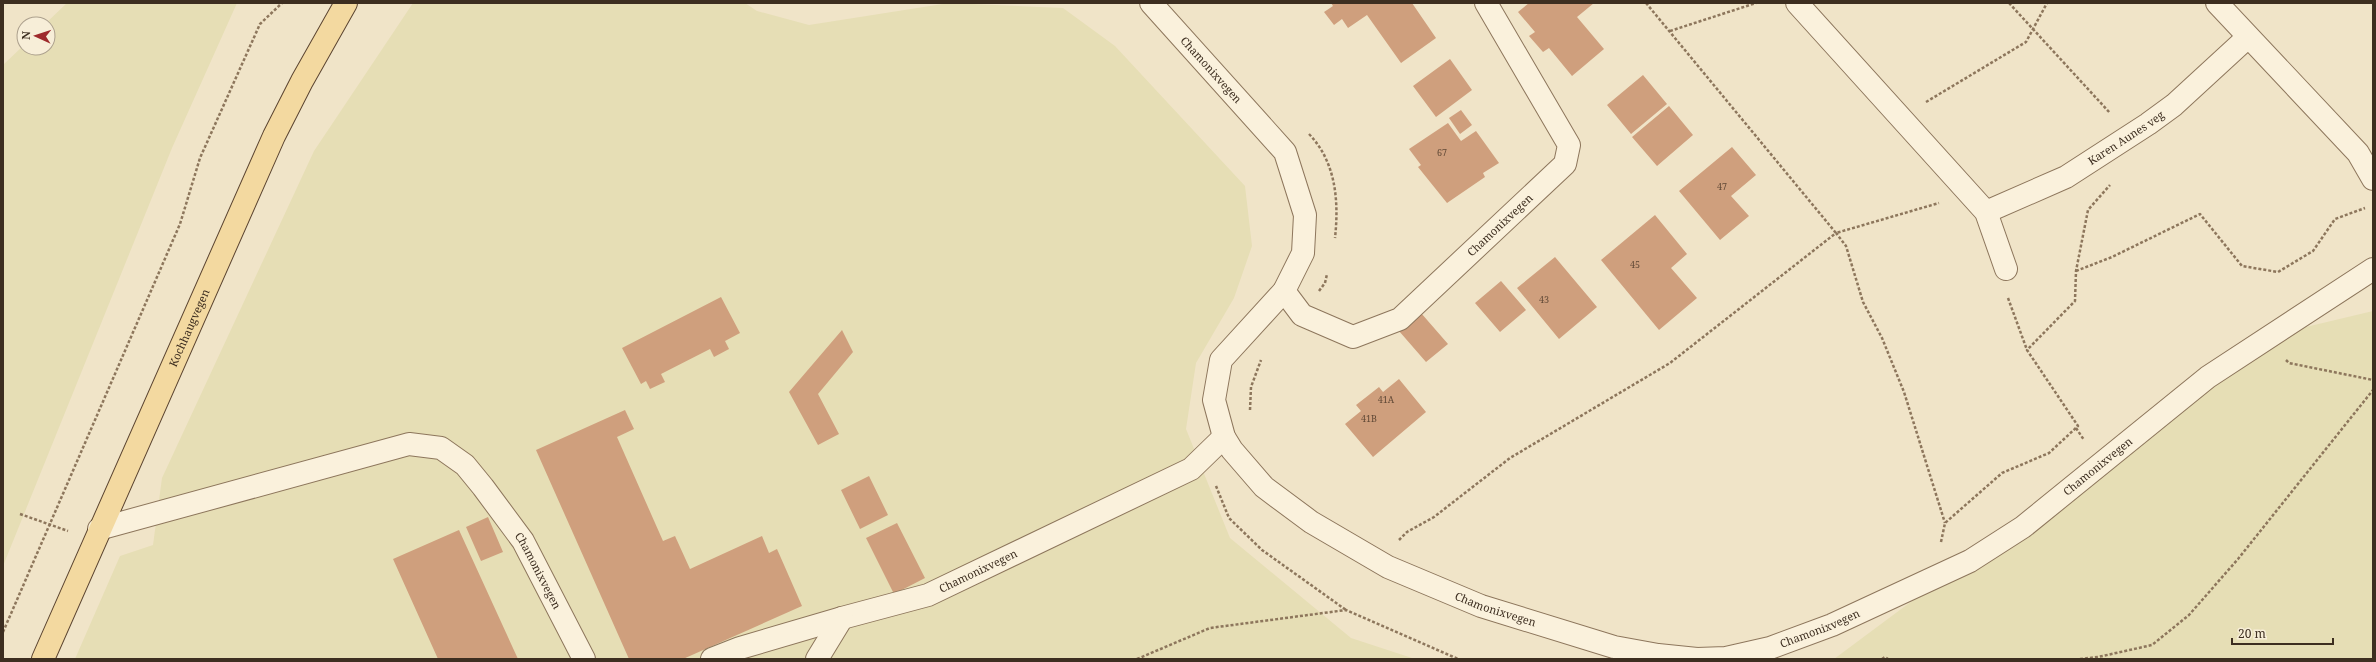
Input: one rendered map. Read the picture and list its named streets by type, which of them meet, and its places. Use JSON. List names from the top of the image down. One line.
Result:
{"streets":{"main road":["Kochhaugvegen"],"street":["Chamonixvegen","Karen Aunes veg"]},"crossings":[["Chamonixvegen","Kochhaugvegen"]],"house_numbers":["67","47","45","43","41A","41B"],"scale_bar":"20 m","north":"left"}
